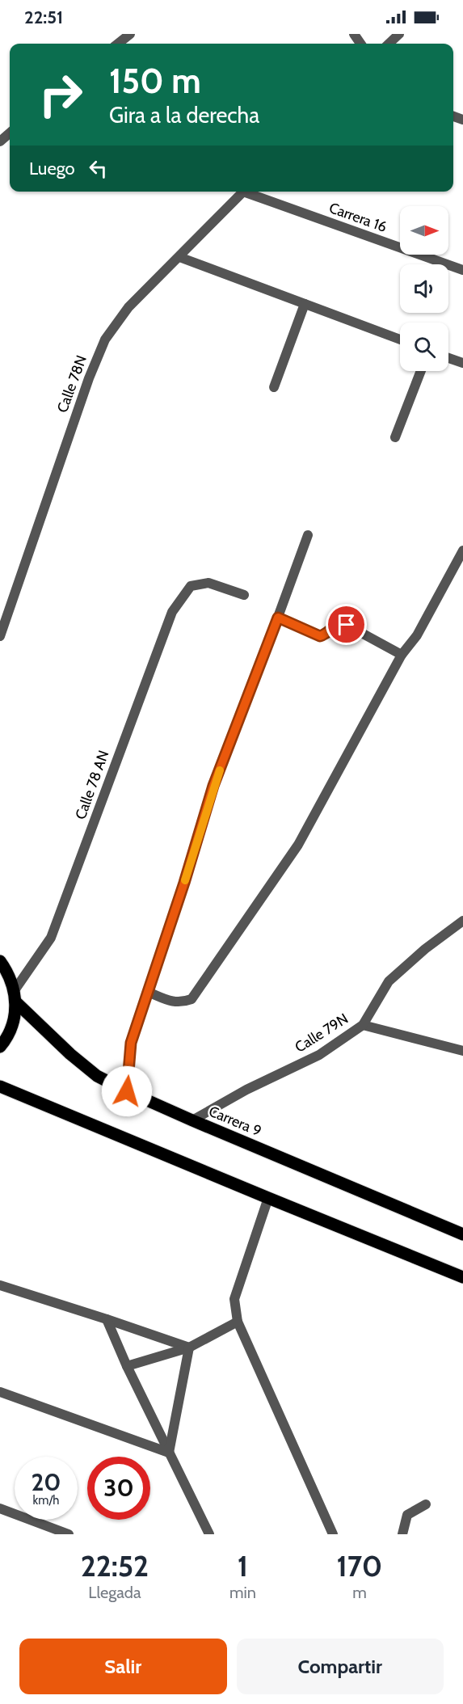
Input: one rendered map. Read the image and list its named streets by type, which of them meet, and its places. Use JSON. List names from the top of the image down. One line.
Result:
{"streets":{"main road":["Carrera 9"],"street":["Carrera 16","Calle 78N","Calle 78 AN","Calle 79N"]},"crossings":[["Calle 78 AN","Carrera 9"],["Calle 79N","Carrera 9"]],"north":"right","page":{"status":"22:51","turn":["150 m","Gira a la derecha"],"then":"Luego","speed":"20 km/h","limit":"30","eta":["22:52","Llegada","1","min","170","m"],"buttons":["Salir","Compartir"]}}
